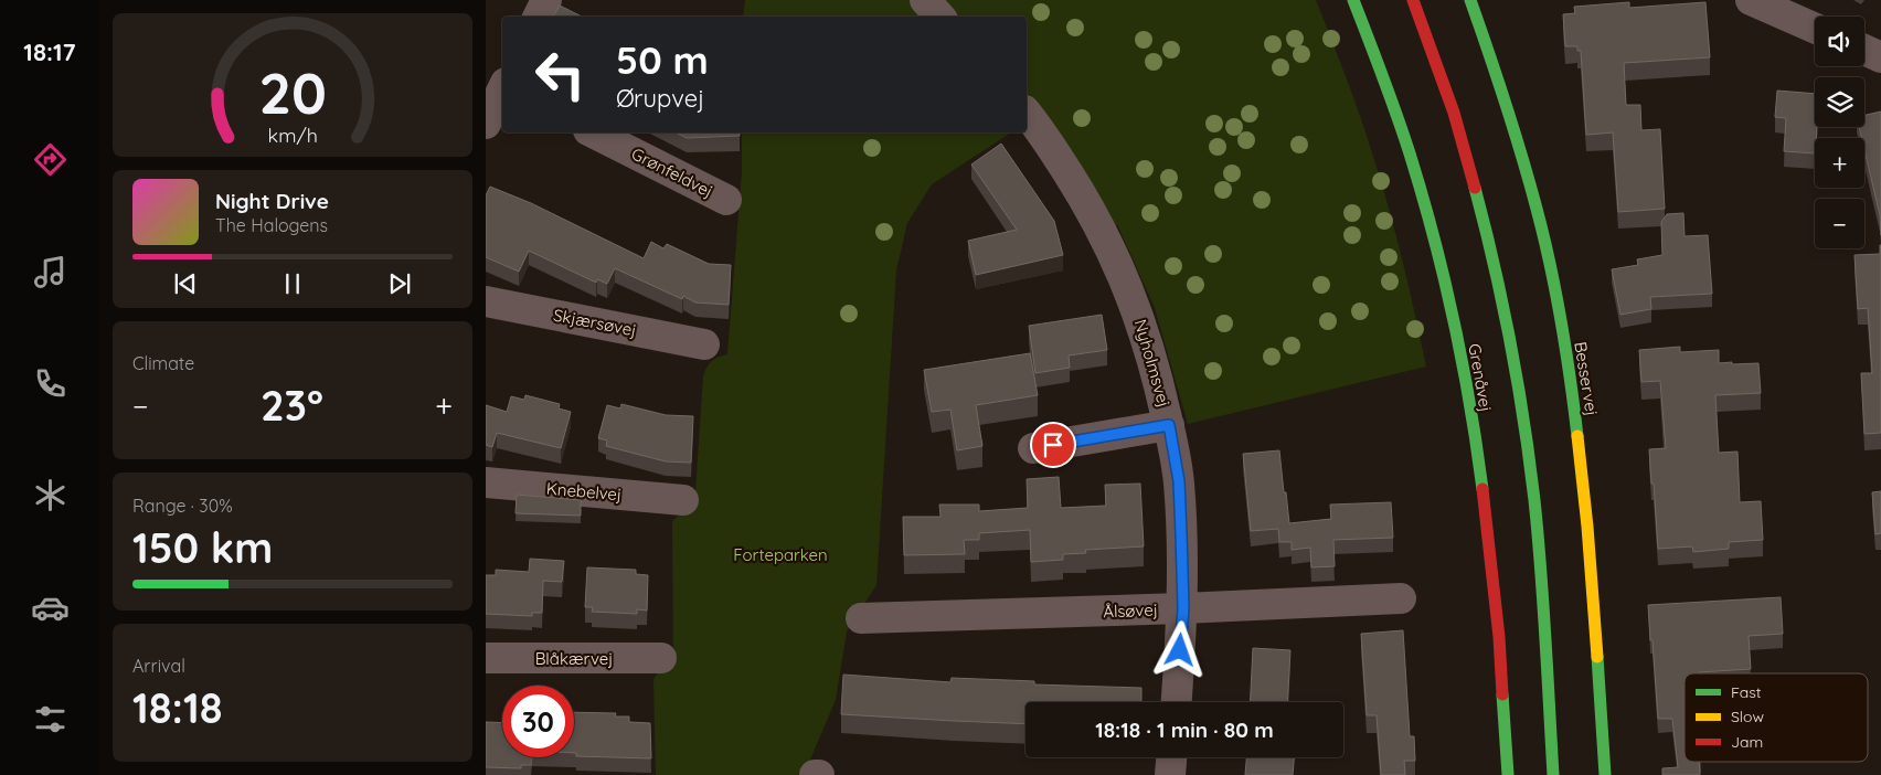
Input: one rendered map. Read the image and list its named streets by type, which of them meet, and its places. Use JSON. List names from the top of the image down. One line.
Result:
{"streets":{"main road":["Grenåvej","Besservej"],"street":["Grønfeldvej","Skjærsøvej","Nyholmsvej","Knebelvej","Ålsøvej","Blåkærvej"]},"crossings":[["Nyholmsvej","Ålsøvej"]],"parks":["Forteparken"],"legend":["Fast","Slow","Jam"],"page":{"tabs":"18:17","map_buttons":["+","−"],"turn":["50 m","Ørupvej"],"song":["Night Drive","The Halogens"],"tile":["Climate",["Range · 30%","150 km"],["Arrival","18:18"]],"heat":["−","23°","+"],"limit":"30","trip":"18:18 · 1 min · 80 m","gauge":["20","km/h"]}}
